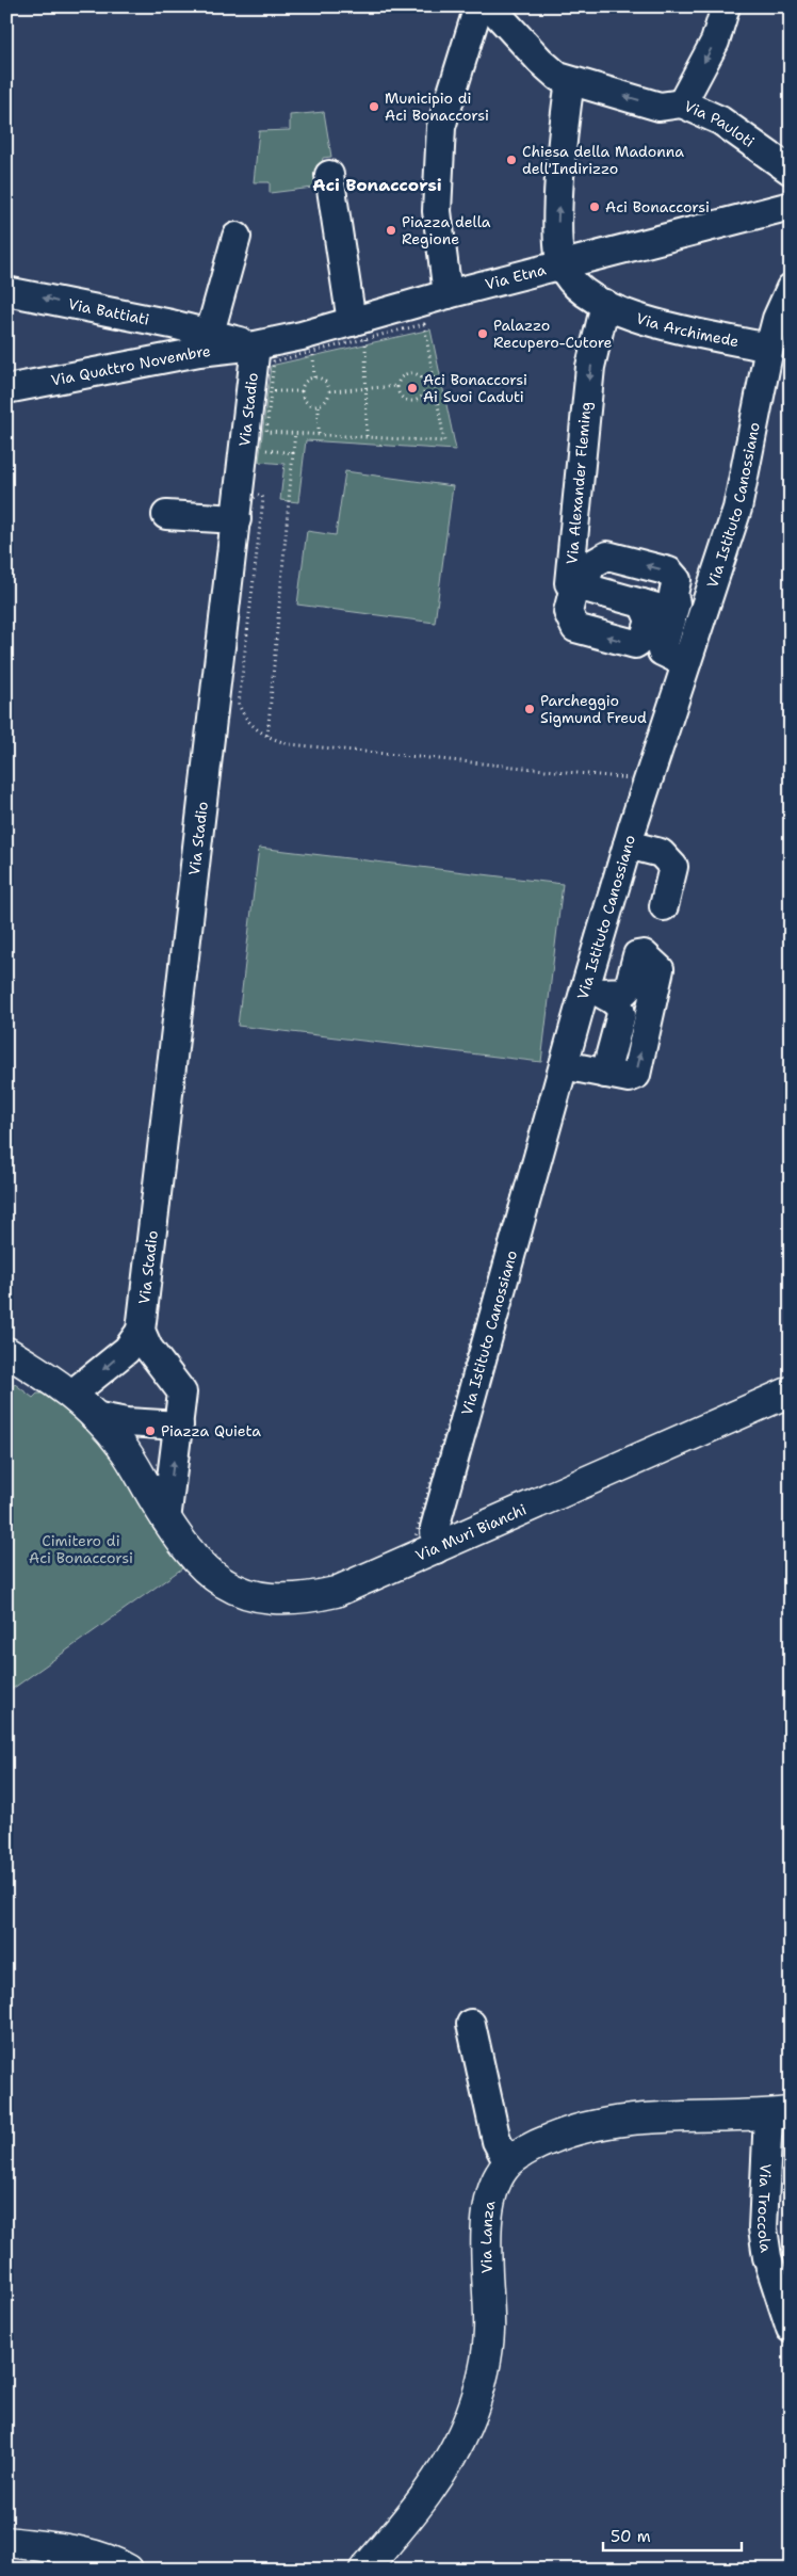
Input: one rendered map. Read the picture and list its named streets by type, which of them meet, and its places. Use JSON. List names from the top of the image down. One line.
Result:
{"streets":{"main road":["Via Muri Bianchi","Via Lanza"],"street":["Via Pauloti","Via Etna","Via Battiati","Via Archimede","Via Quattro Novembre","Via Stadio","Via Alexander Fleming","Via Istituto Canossiano","Via Troccola"]},"crossings":[["Via Etna","Via Archimede"],["Via Etna","Via Quattro Novembre"],["Via Etna","Via Stadio"],["Via Battiati","Via Quattro Novembre"],["Via Archimede","Via Alexander Fleming"],["Via Archimede","Via Istituto Canossiano"],["Via Quattro Novembre","Via Stadio"],["Via Istituto Canossiano","Via Muri Bianchi"],["Via Troccola","Via Lanza"]],"one_way":["Via Pauloti","Via Battiati","Via Alexander Fleming"],"districts":["Aci Bonaccorsi"],"parks":["Cimitero di Aci Bonaccorsi"],"places":["Municipio di Aci Bonaccorsi","Chiesa della Madonna dell'Indirizzo","Aci Bonaccorsi","Piazza della Regione","Palazzo Recupero-Cutore","Aci Bonaccorsi Ai Suoi Caduti","Parcheggio Sigmund Freud","Piazza Quieta"],"scale_bar":"50 m"}
